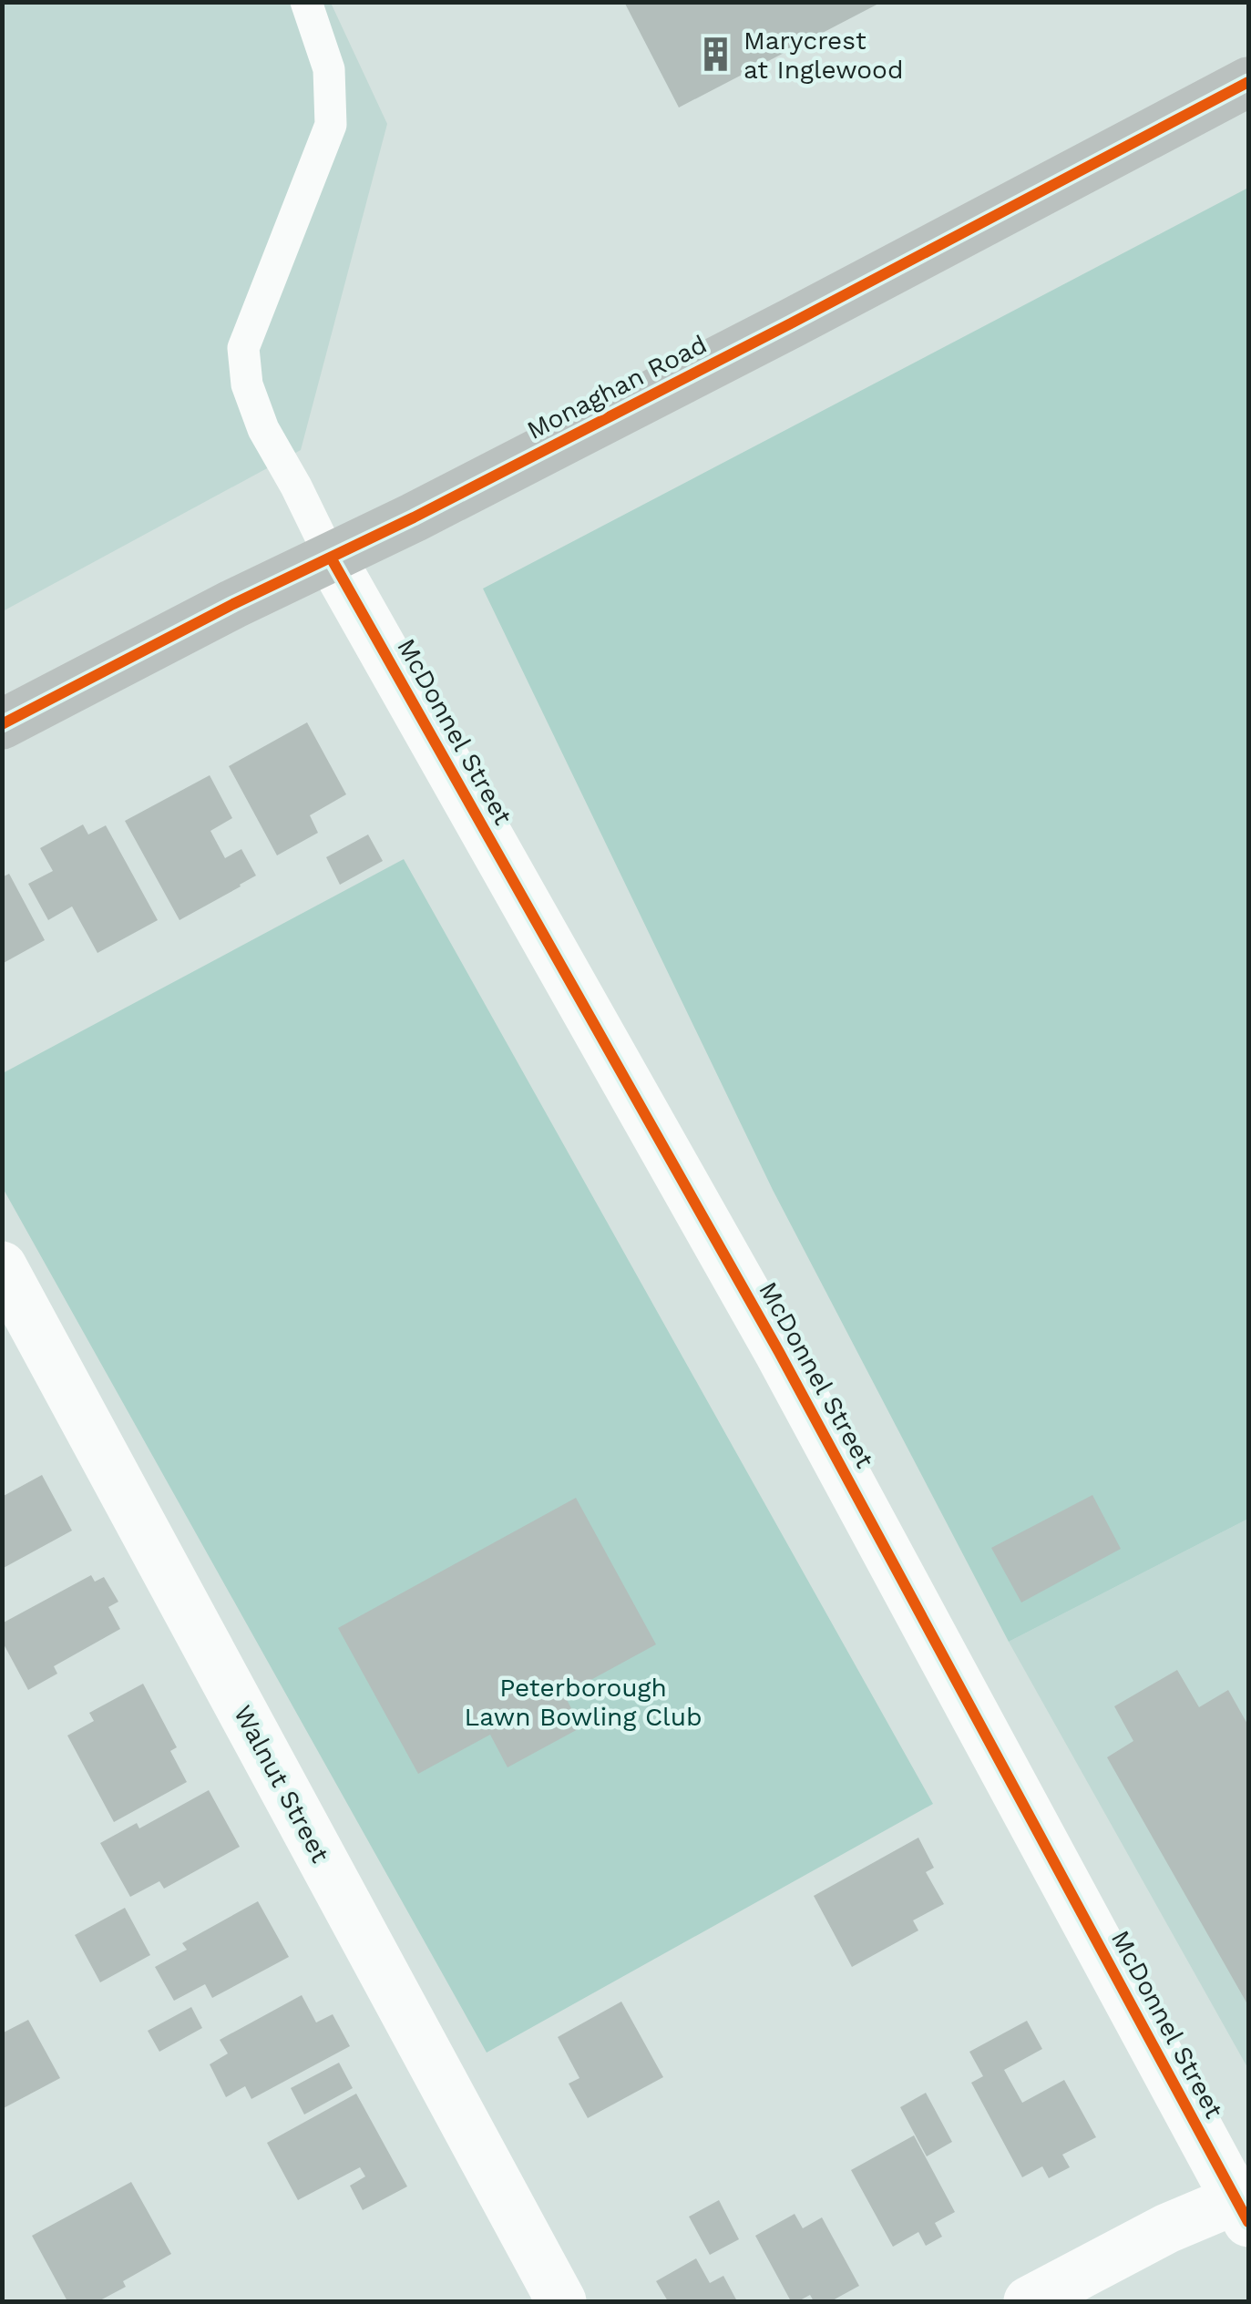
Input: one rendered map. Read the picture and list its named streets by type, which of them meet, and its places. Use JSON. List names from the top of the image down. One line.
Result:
{"streets":{"main road":["Monaghan Road"],"street":["McDonnel Street","Walnut Street"]},"crossings":[["Monaghan Road","McDonnel Street"]],"parks":["Peterborough Lawn Bowling Club"],"places":{"building":["Marycrest at Inglewood"]}}
